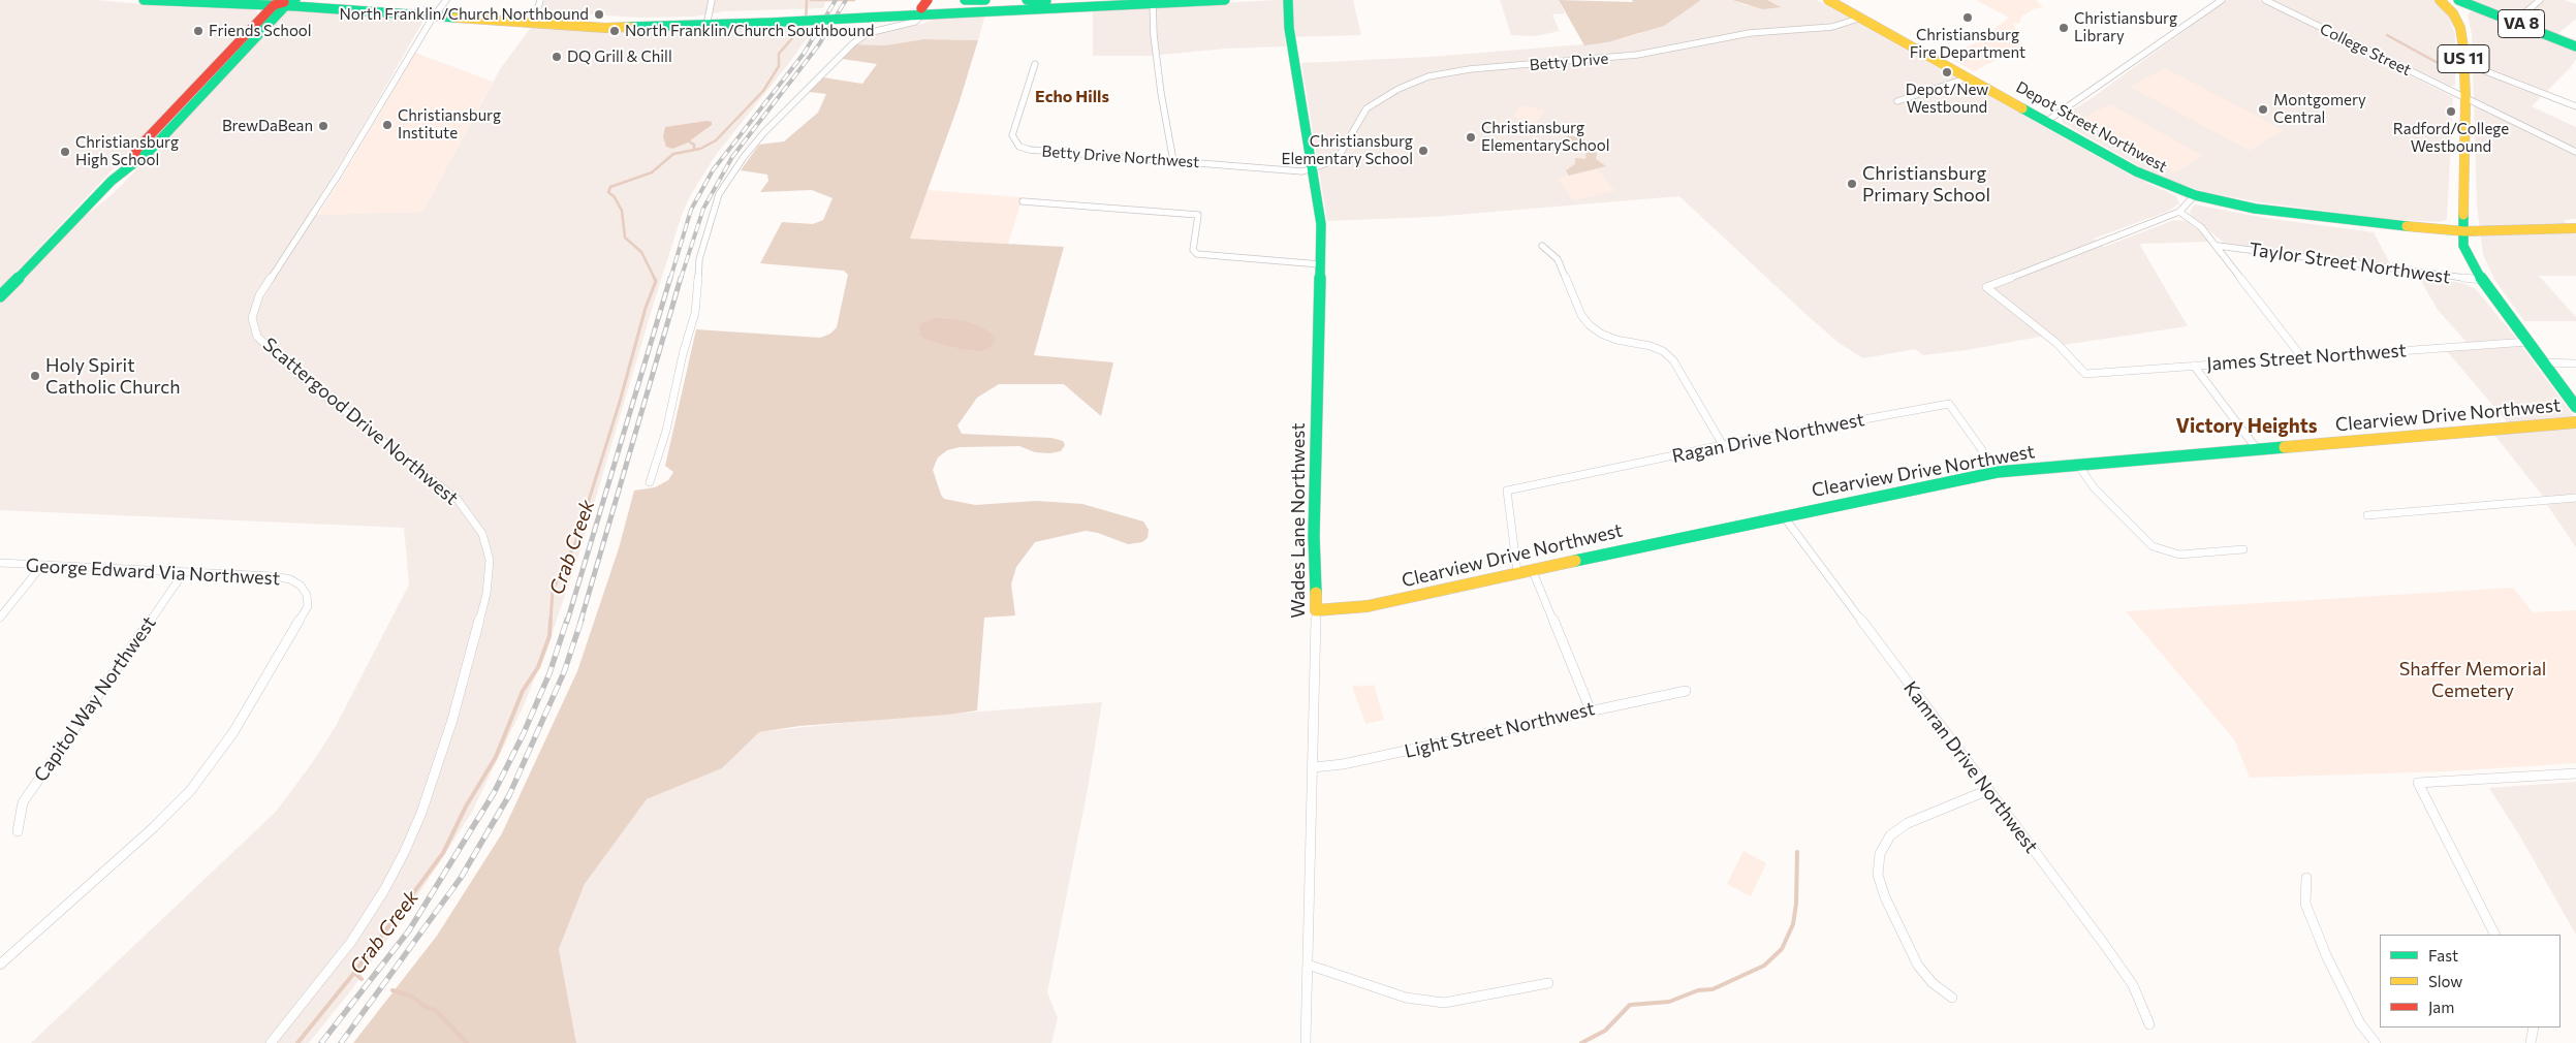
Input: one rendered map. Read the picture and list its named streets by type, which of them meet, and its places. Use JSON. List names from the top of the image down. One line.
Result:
{"streets":{"main road":["VA 8","US 11","Depot Street Northwest","Clearview Drive Northwest","Wades Lane Northwest"],"street":["College Street","Betty Drive","Betty Drive Northwest","Taylor Street Northwest","James Street Northwest","Scattergood Drive Northwest","Ragan Drive Northwest","George Edward Via Northwest","Capitol Way Northwest","Light Street Northwest","Kamran Drive Northwest"]},"crossings":[["VA 8","US 11"],["College Street","US 11"],["US 11","Depot Street Northwest"],["US 11","Taylor Street Northwest"],["US 11","James Street Northwest"],["Betty Drive","Depot Street Northwest"],["Betty Drive","Betty Drive Northwest"],["Betty Drive","Wades Lane Northwest"],["Betty Drive Northwest","Wades Lane Northwest"],["Clearview Drive Northwest","Ragan Drive Northwest"],["Clearview Drive Northwest","Wades Lane Northwest"],["Clearview Drive Northwest","Kamran Drive Northwest"],["Wades Lane Northwest","Light Street Northwest"],["George Edward Via Northwest","Capitol Way Northwest"]],"districts":["Echo Hills","Victory Heights"],"water":["Crab Creek"],"parks":["Shaffer Memorial Cemetery"],"places":["North Franklin/Church Northbound","Christiansburg Fire Department","Christiansburg Library","Friends School","North Franklin/Church Southbound","DQ Grill & Chill","Depot/New Westbound","Montgomery Central","Radford/College Westbound","Christiansburg Institute","BrewDaBean","Christiansburg ElementarySchool","Christiansburg Elementary School","Christiansburg High School","Christiansburg Primary School","Holy Spirit Catholic Church"],"legend":["Fast","Slow","Jam"]}
